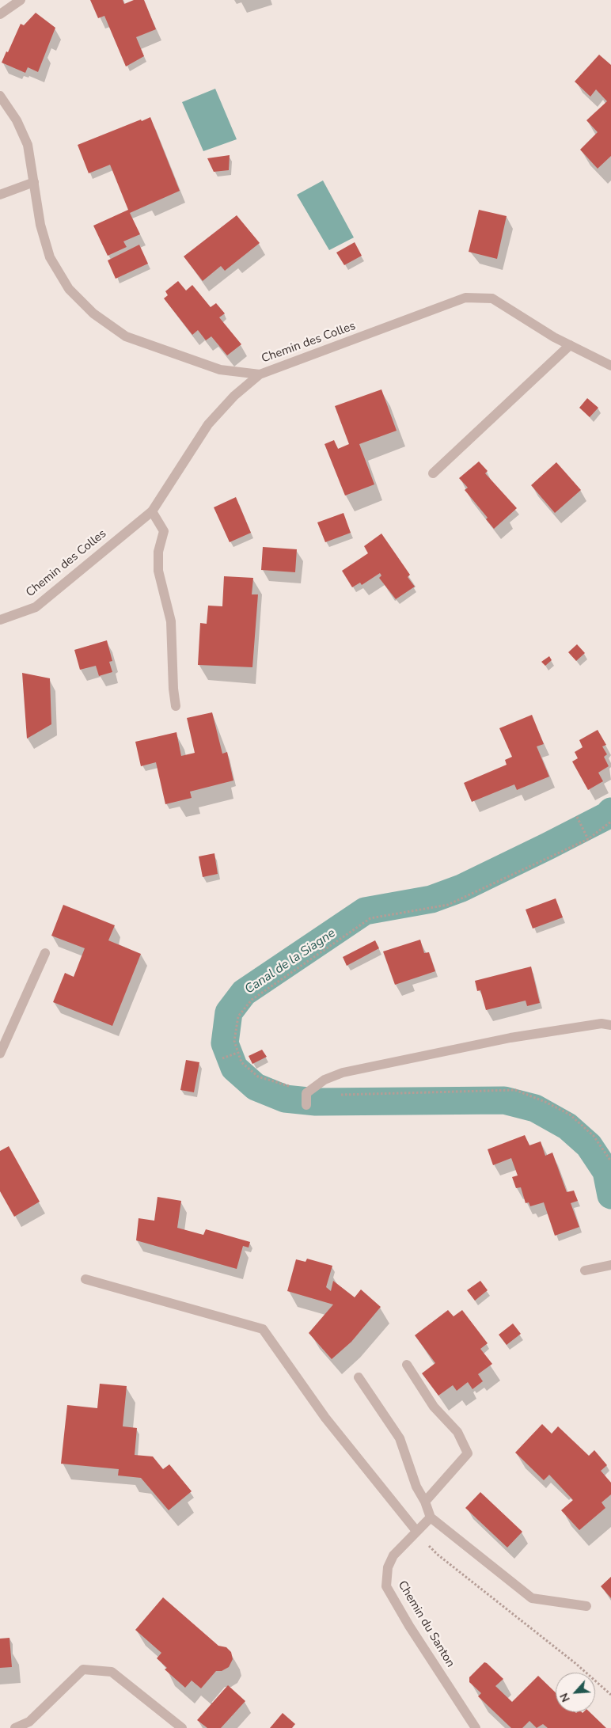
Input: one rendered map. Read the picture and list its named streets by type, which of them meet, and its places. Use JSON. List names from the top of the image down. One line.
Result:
{"streets":{"street":["Chemin des Colles","Chemin du Santon"]},"water":["Canal de la Siagne"],"north":"bottom left"}
